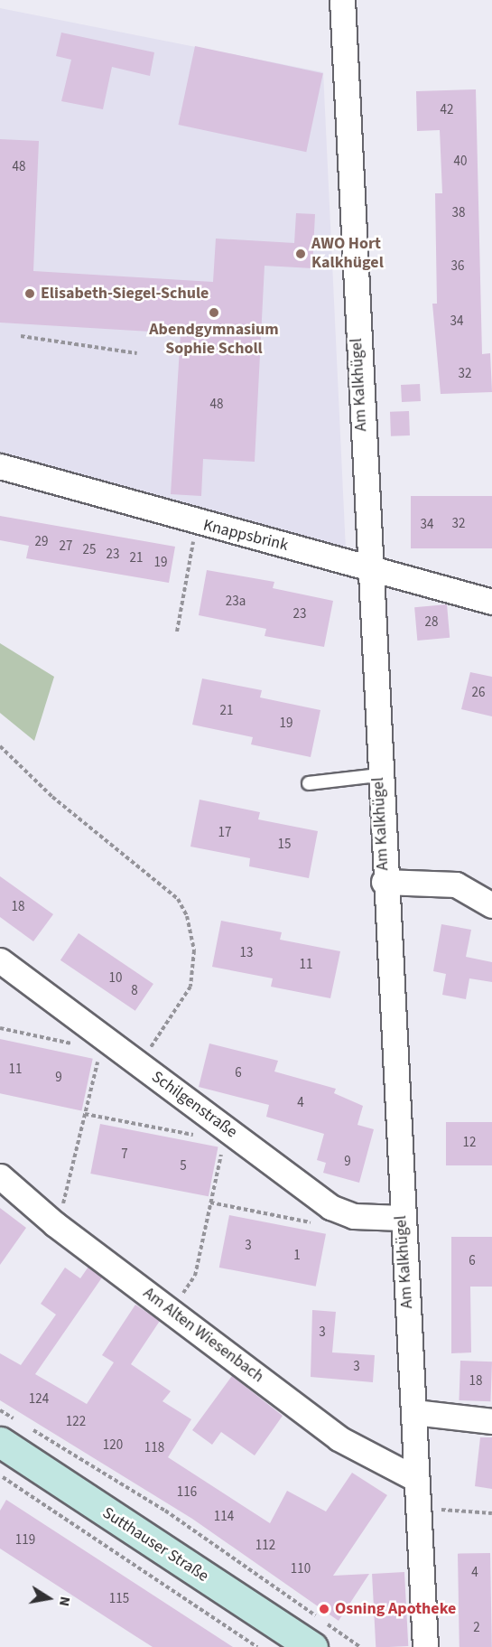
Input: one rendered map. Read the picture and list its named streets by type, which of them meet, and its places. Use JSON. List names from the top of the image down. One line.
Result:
{"streets":{"street":["Am Kalkhügel","Knappsbrink","Schilgenstraße","Am Alten Wiesenbach","Sutthauser Straße"]},"crossings":[["Am Kalkhügel","Knappsbrink"],["Am Kalkhügel","Schilgenstraße"],["Am Kalkhügel","Am Alten Wiesenbach"]],"places":["AWO Hort Kalkhügel","Elisabeth-Siegel-Schule","Abendgymnasium Sophie Scholl","Osning Apotheke"],"house_numbers":["42","40","48","38","36","34","32","48","32","34","29","27","25","23","21","19","23a","23","28","26","21","19","17","15","18","13","11","10","8","11","6","9","4","12","7","9","5","3","1","6","3","3","18","124","122","120","118","116","114","119","112","110","4","115","2"],"north":"right"}
